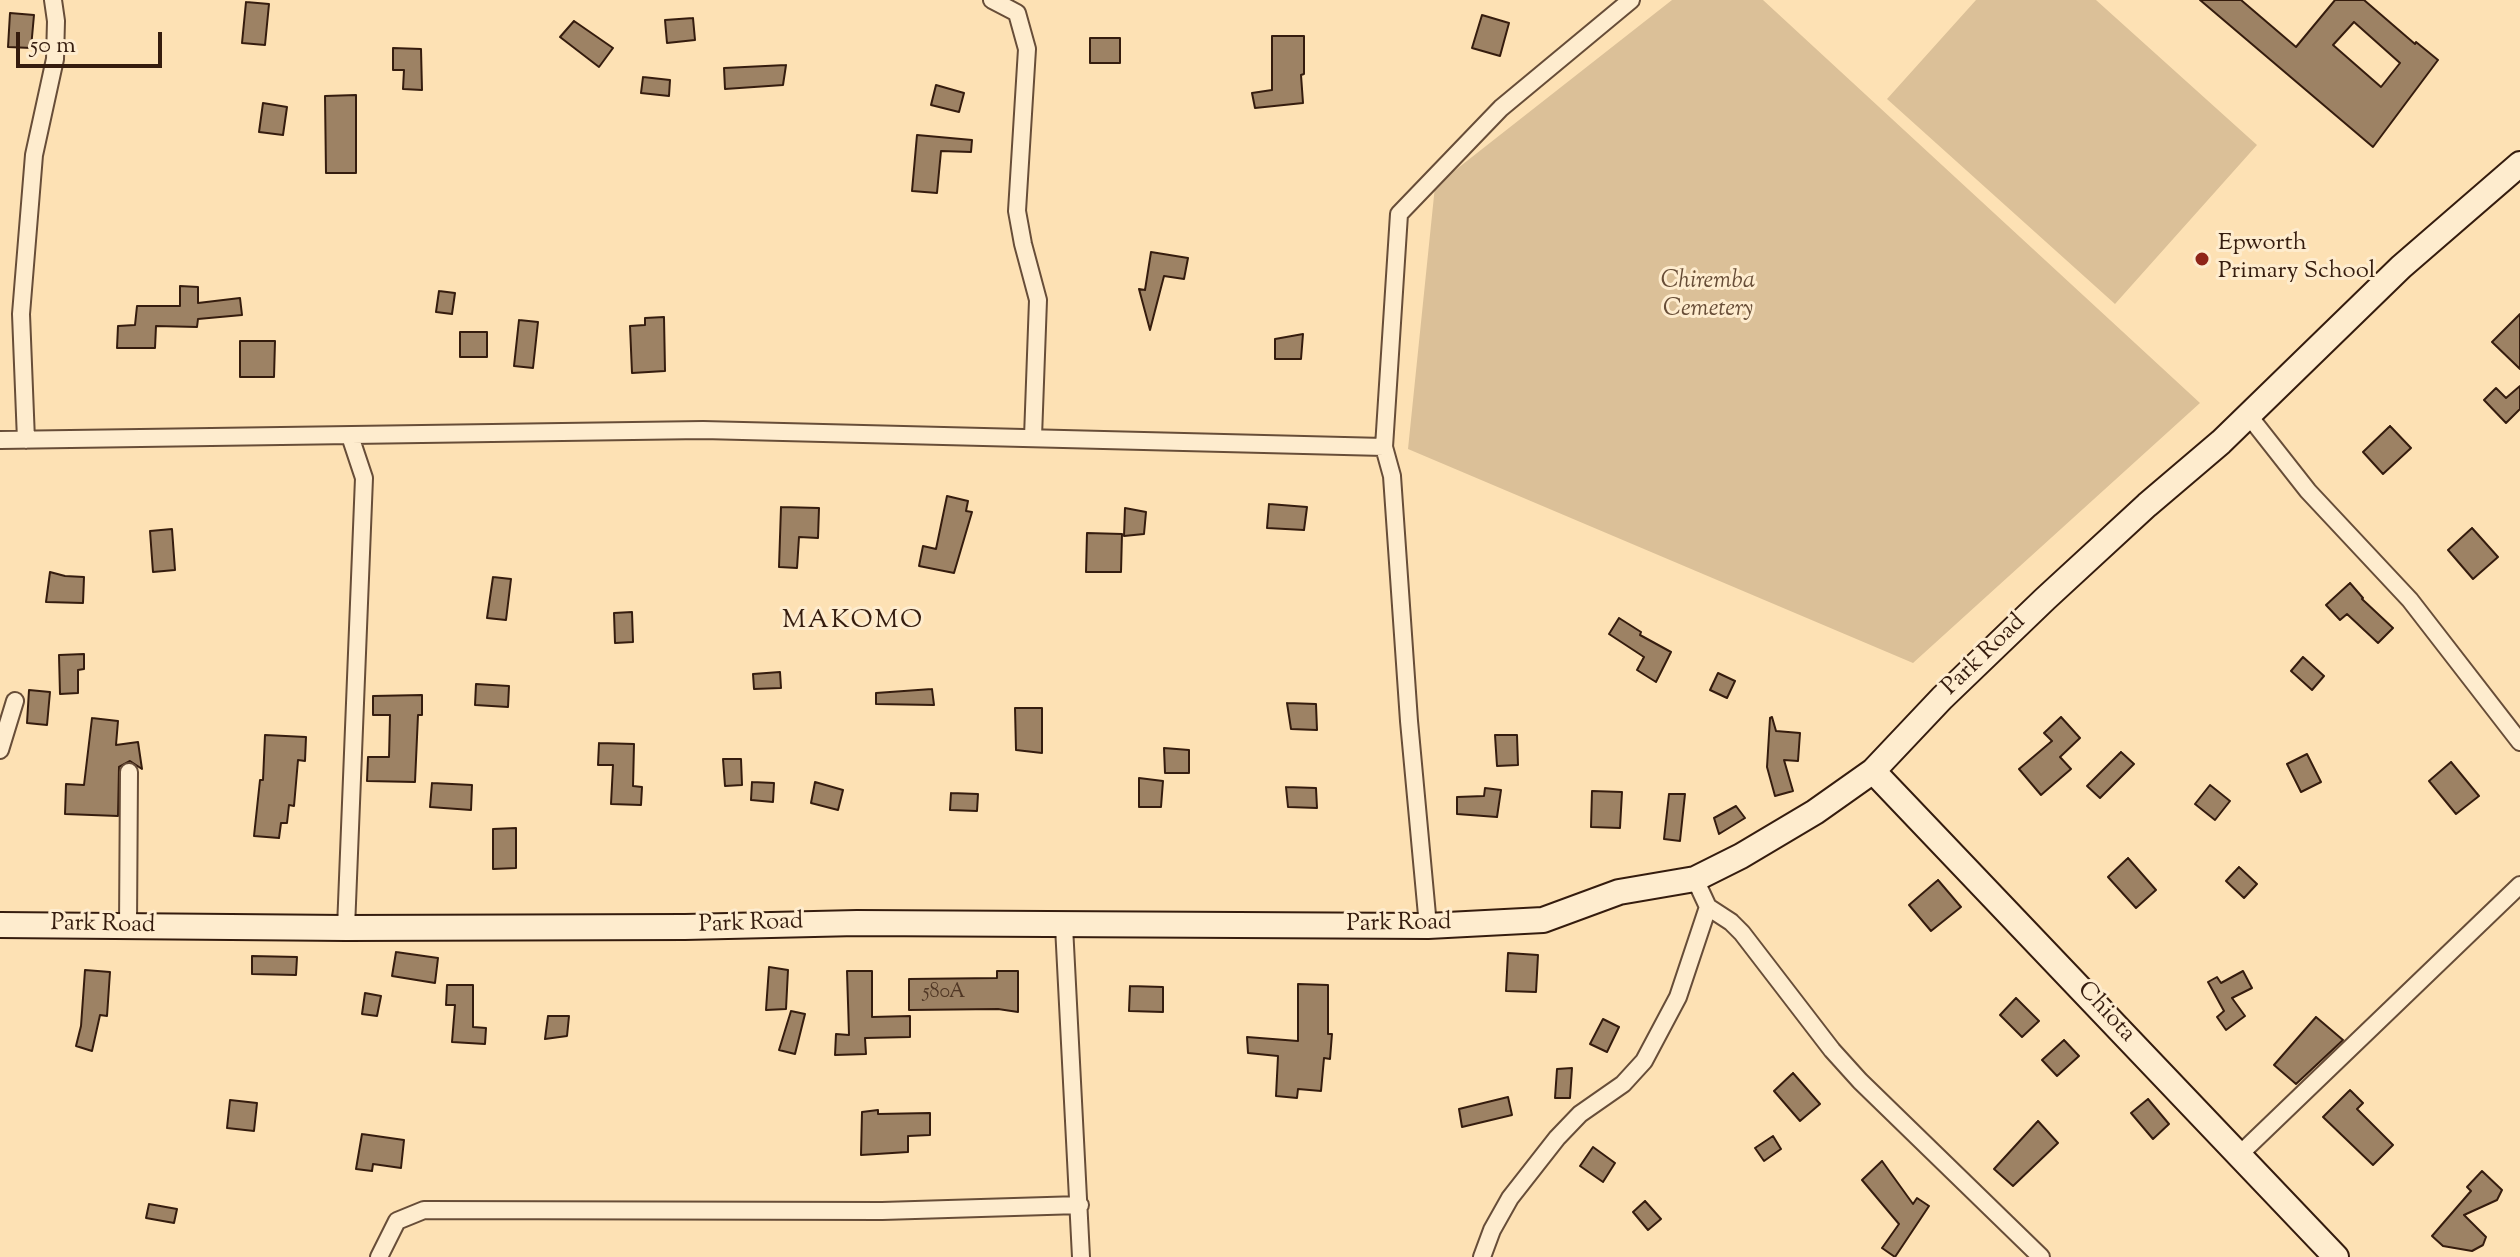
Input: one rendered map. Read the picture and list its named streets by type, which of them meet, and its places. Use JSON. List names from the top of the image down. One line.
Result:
{"streets":{"street":["Park Road","Chiota"]},"crossings":[["Park Road","Chiota"]],"districts":["MAKOMO"],"parks":["Chiremba Cemetery"],"places":["Epworth Primary School"],"house_numbers":["580A"],"scale_bar":"50 m"}
